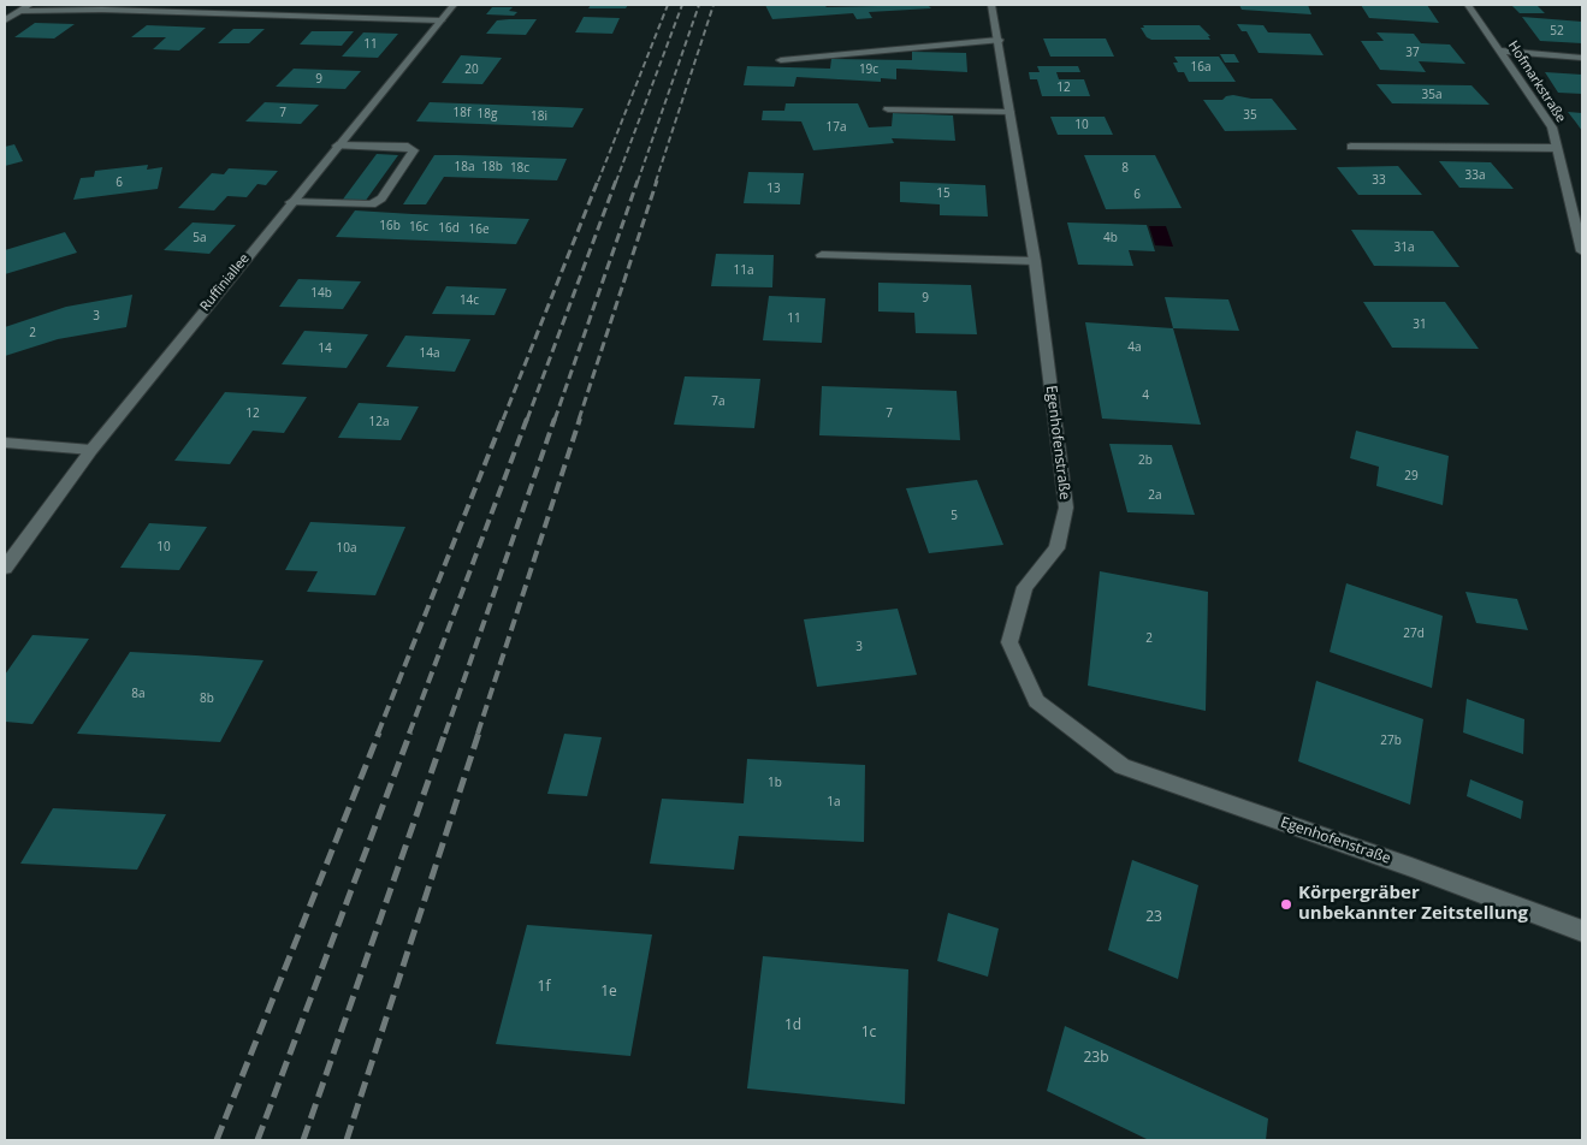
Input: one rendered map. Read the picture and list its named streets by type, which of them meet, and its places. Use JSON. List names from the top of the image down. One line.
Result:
{"streets":{"street":["Hofmarkstraße","Ruffiniallee","Egenhofenstraße"]},"places":["Körpergräber unbekannter Zeitstellung"],"house_numbers":["52","11","37","16a","20","19c","9","12","35a","7","18f","18g","35","18i","10","17a","18a","18b","18c","8","33a","33","6","13","15","6","16b","16c","16d","16e","5a","4b","31a","11a","14b","9","14c","3","11","31","2","4a","14","14a","4","7a","12","7","12a","2b","29","2a","5","10","10a","27d","2","3","8a","8b","27b","1b","1a","23","1f","1e","1d","1c","23b"]}
